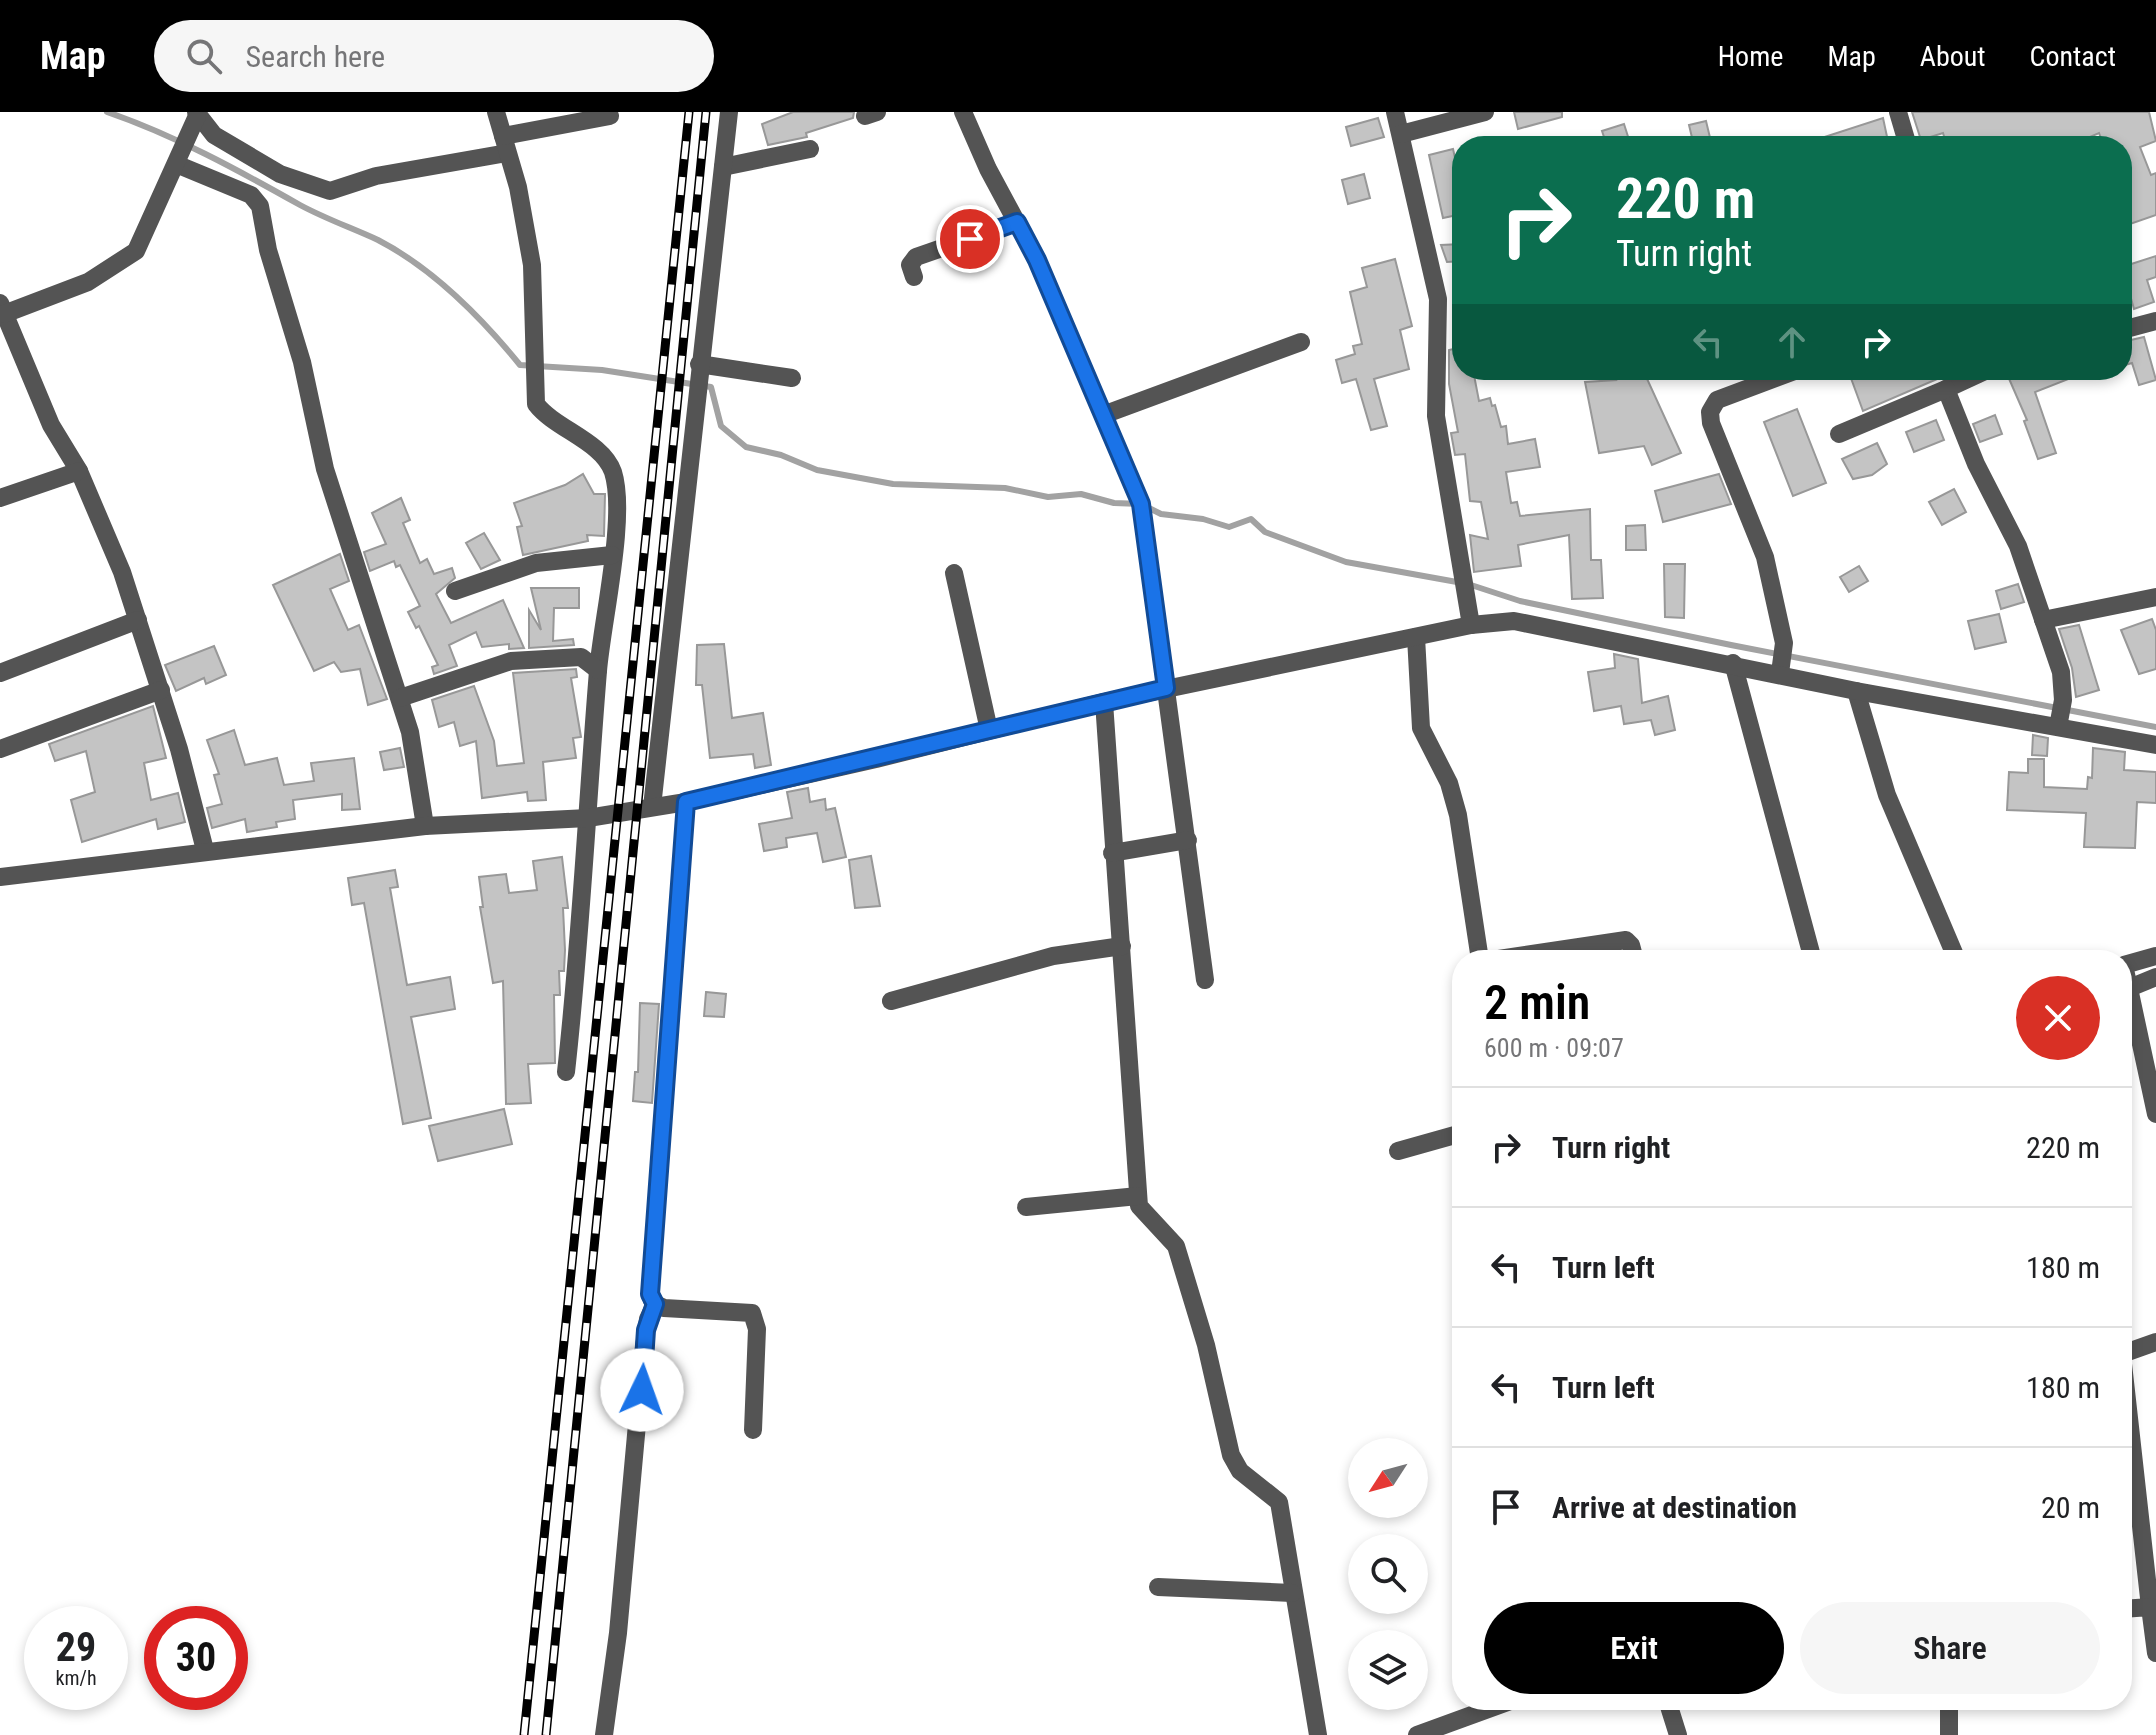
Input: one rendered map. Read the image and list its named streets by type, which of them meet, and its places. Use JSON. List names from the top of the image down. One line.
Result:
{"north":"bottom left","page":{"header":"Map","search":"Search here","nav":["Home","Map","About","Contact"],"turn":["220 m","Turn right"],"heading":["2 min","600 m · 09:07"],"list":[{"name":"Turn right","value":"220 m"},{"name":"Turn left","value":"180 m"},{"name":"Turn left","value":"180 m"},{"name":"Arrive at destination","value":"20 m"}],"buttons":["Exit","Share"],"speed":"29 km/h","limit":"30"}}
